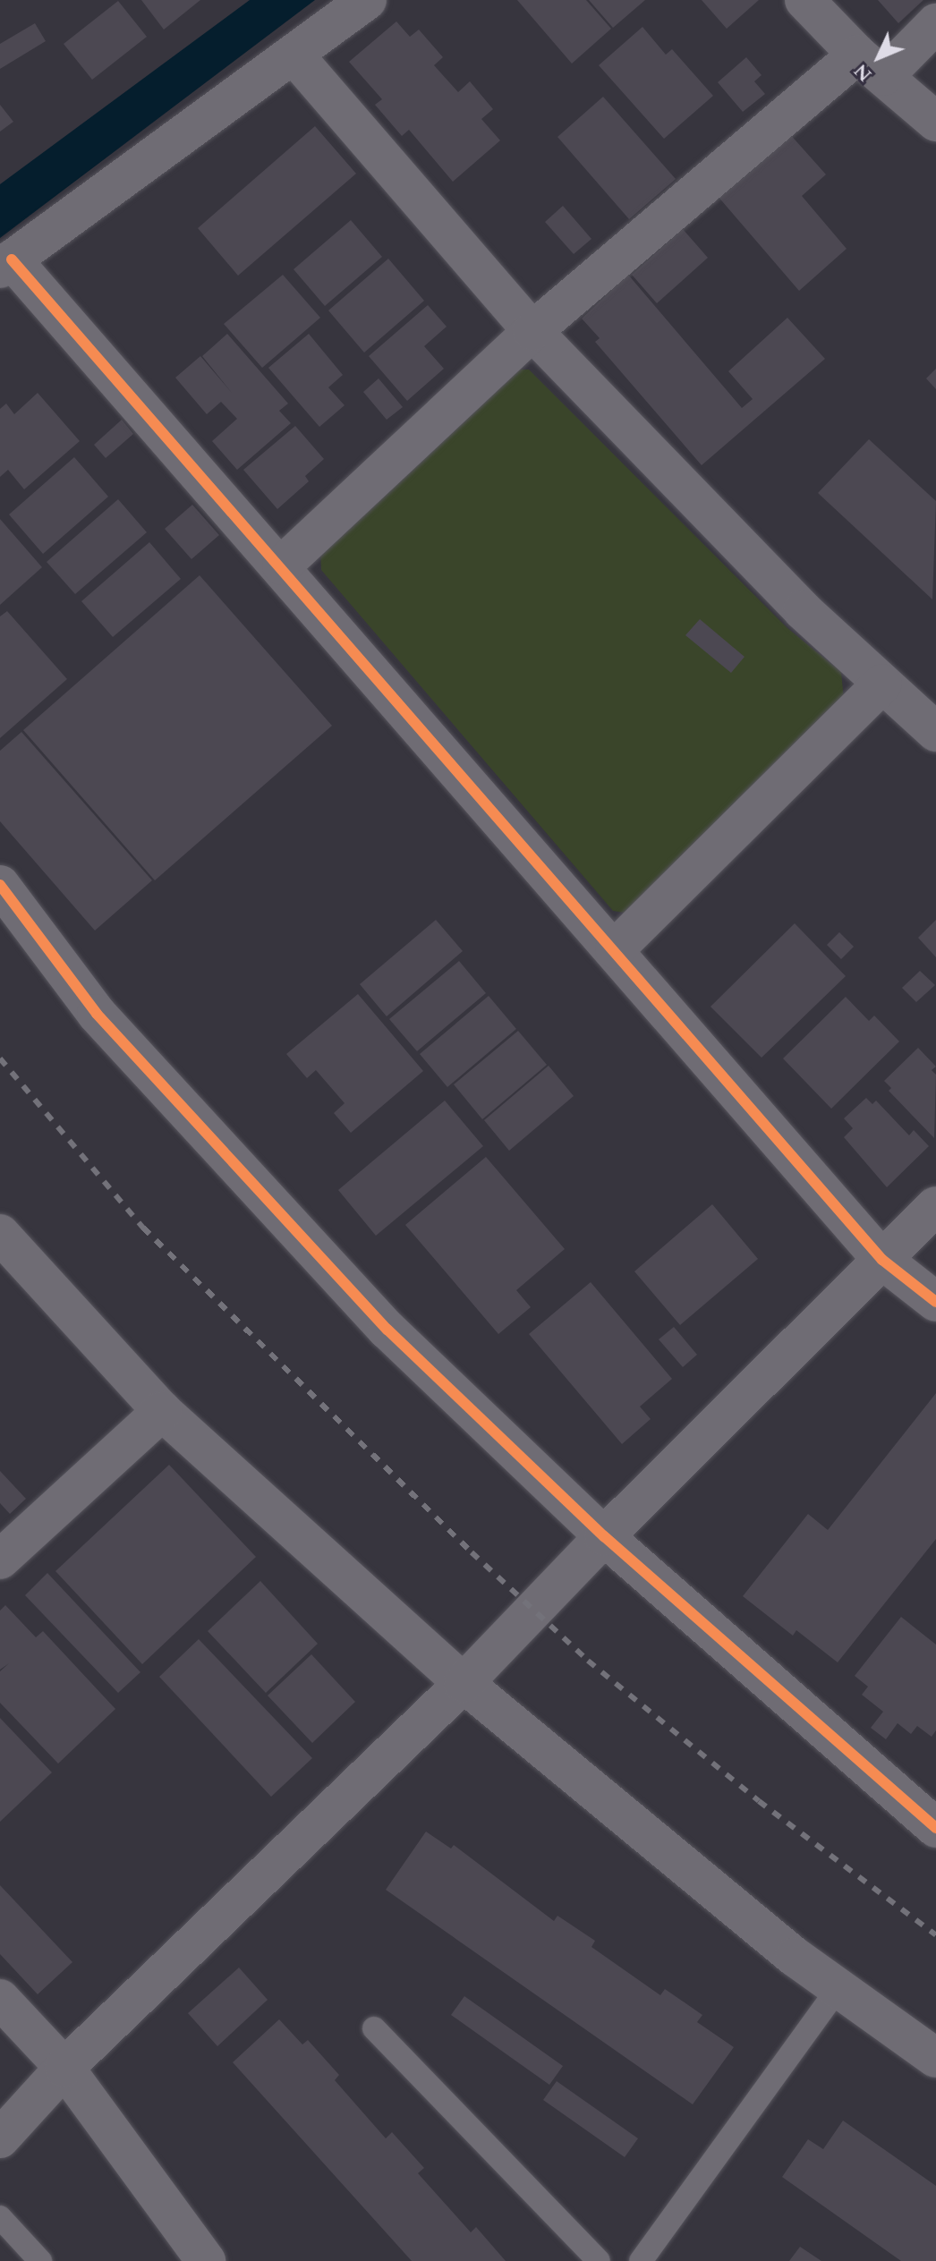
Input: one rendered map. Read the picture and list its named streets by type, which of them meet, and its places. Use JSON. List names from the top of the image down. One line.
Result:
{"north":"bottom left"}
